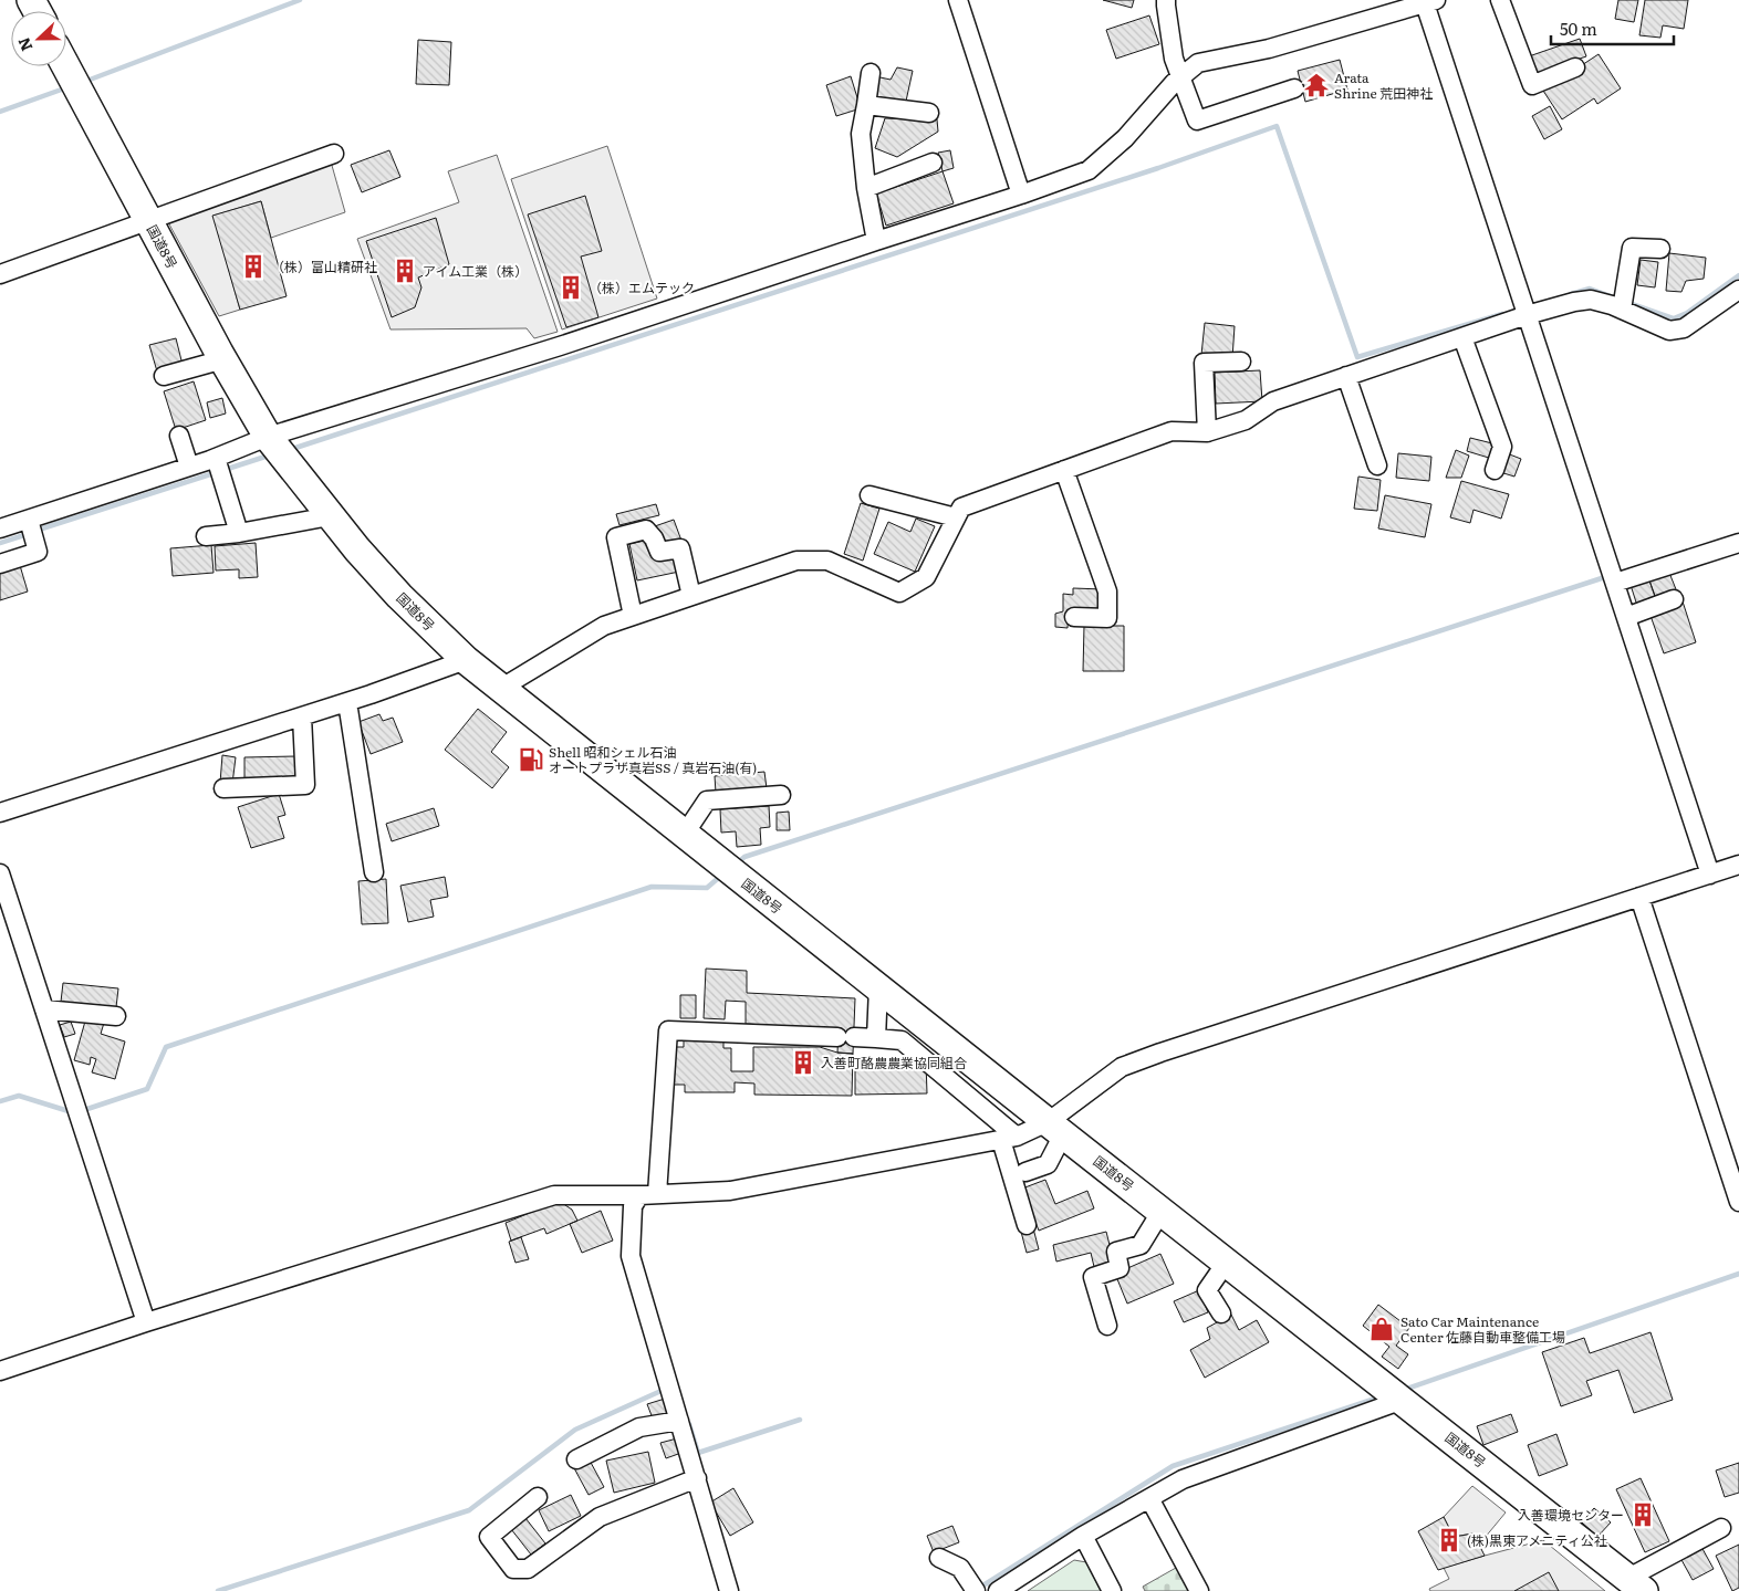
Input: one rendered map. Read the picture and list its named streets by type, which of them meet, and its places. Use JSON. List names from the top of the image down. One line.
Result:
{"streets":{"highway":["国道8号"]},"places":{"temple":["Arata Shrine 荒田神社"],"building":["（株）富山精研社","アイム工業（株）","（株）エムテック","入善町酪農農業協同組合","入善環境センター","(株)黒東アメニティ公社"],"fuel station":["Shell 昭和シェル石油 オートプラザ真岩SS / 真岩石油(有)"],"shop":["Sato Car Maintenance Center 佐藤自動車整備工場"]},"scale_bar":"50 m","north":"left"}
